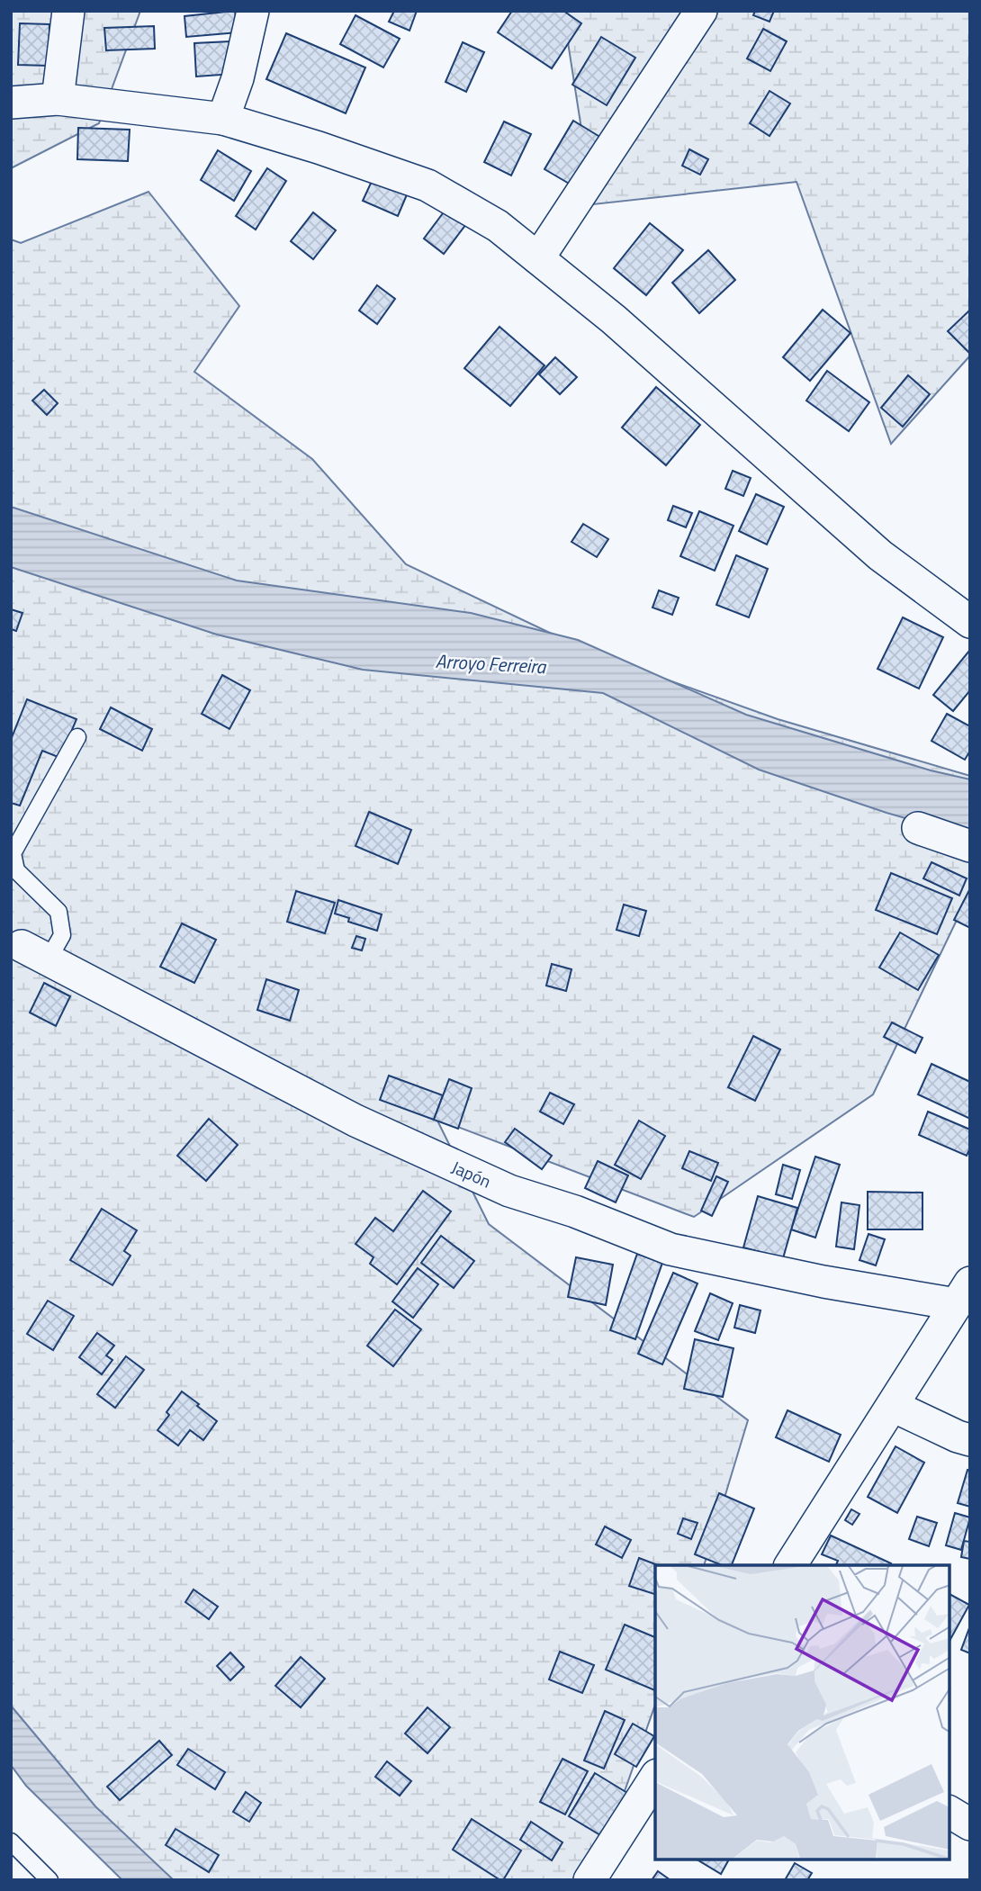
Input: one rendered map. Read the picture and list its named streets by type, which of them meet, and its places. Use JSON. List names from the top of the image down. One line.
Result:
{"streets":{"street":["Japón"]},"water":["Arroyo Ferreira"]}
